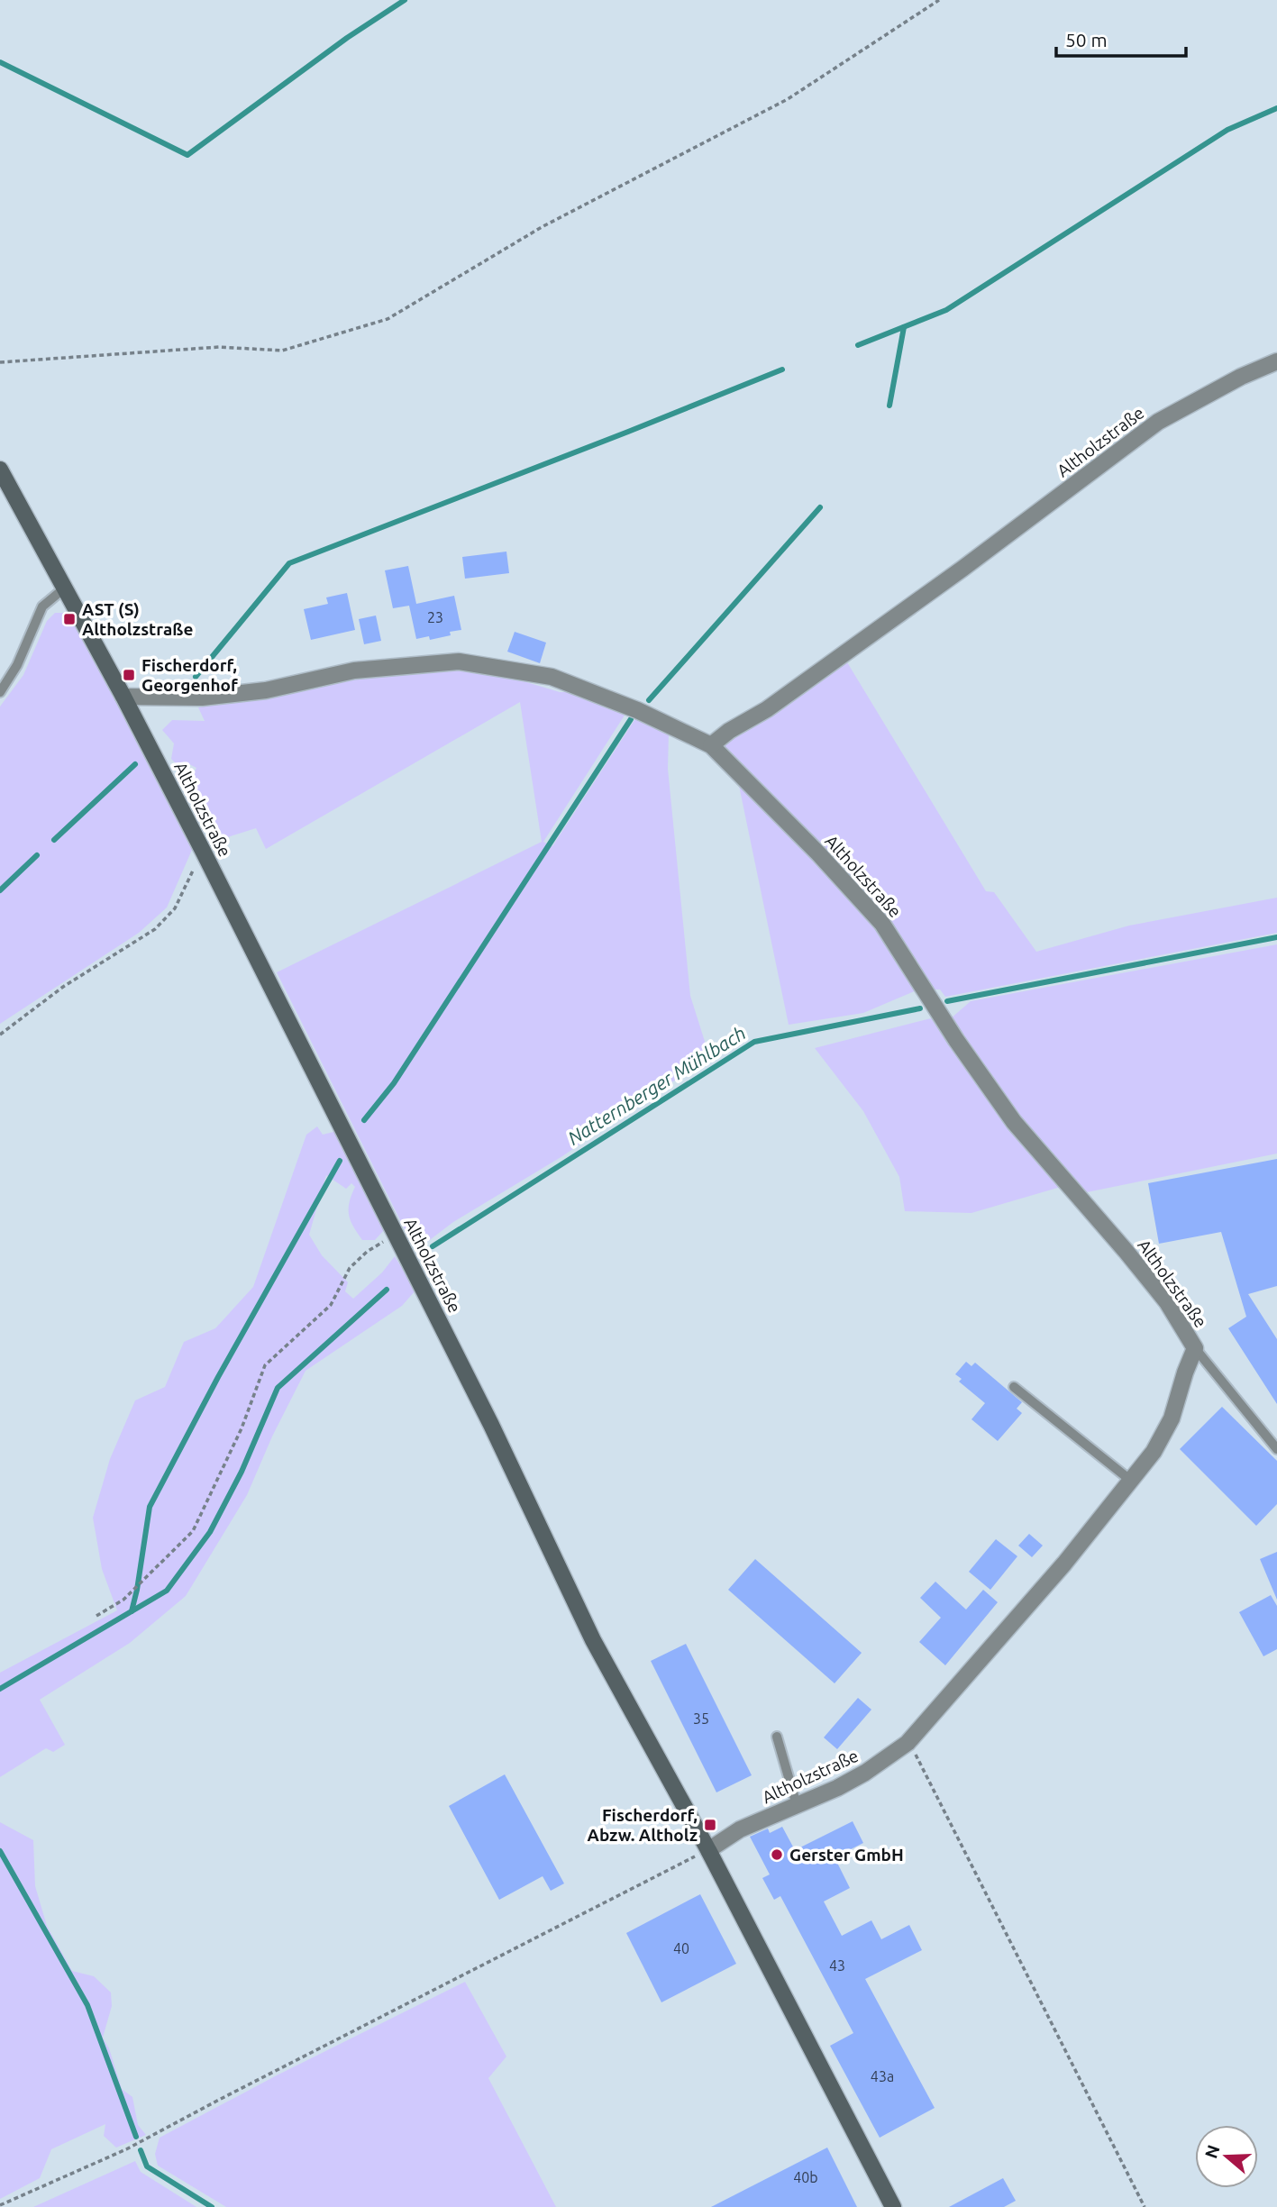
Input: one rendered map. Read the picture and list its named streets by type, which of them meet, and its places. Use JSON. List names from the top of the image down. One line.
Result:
{"streets":{"street":["Altholzstraße"]},"water":["Natternberger Mühlbach"],"places":{"transit":["AST (S) Altholzstraße","Fischerdorf, Georgenhof","Fischerdorf, Abzw. Altholz"],"other":["Gerster GmbH"]},"house_numbers":["23","35","40","43","43a","40b"],"scale_bar":"50 m","north":"left"}
